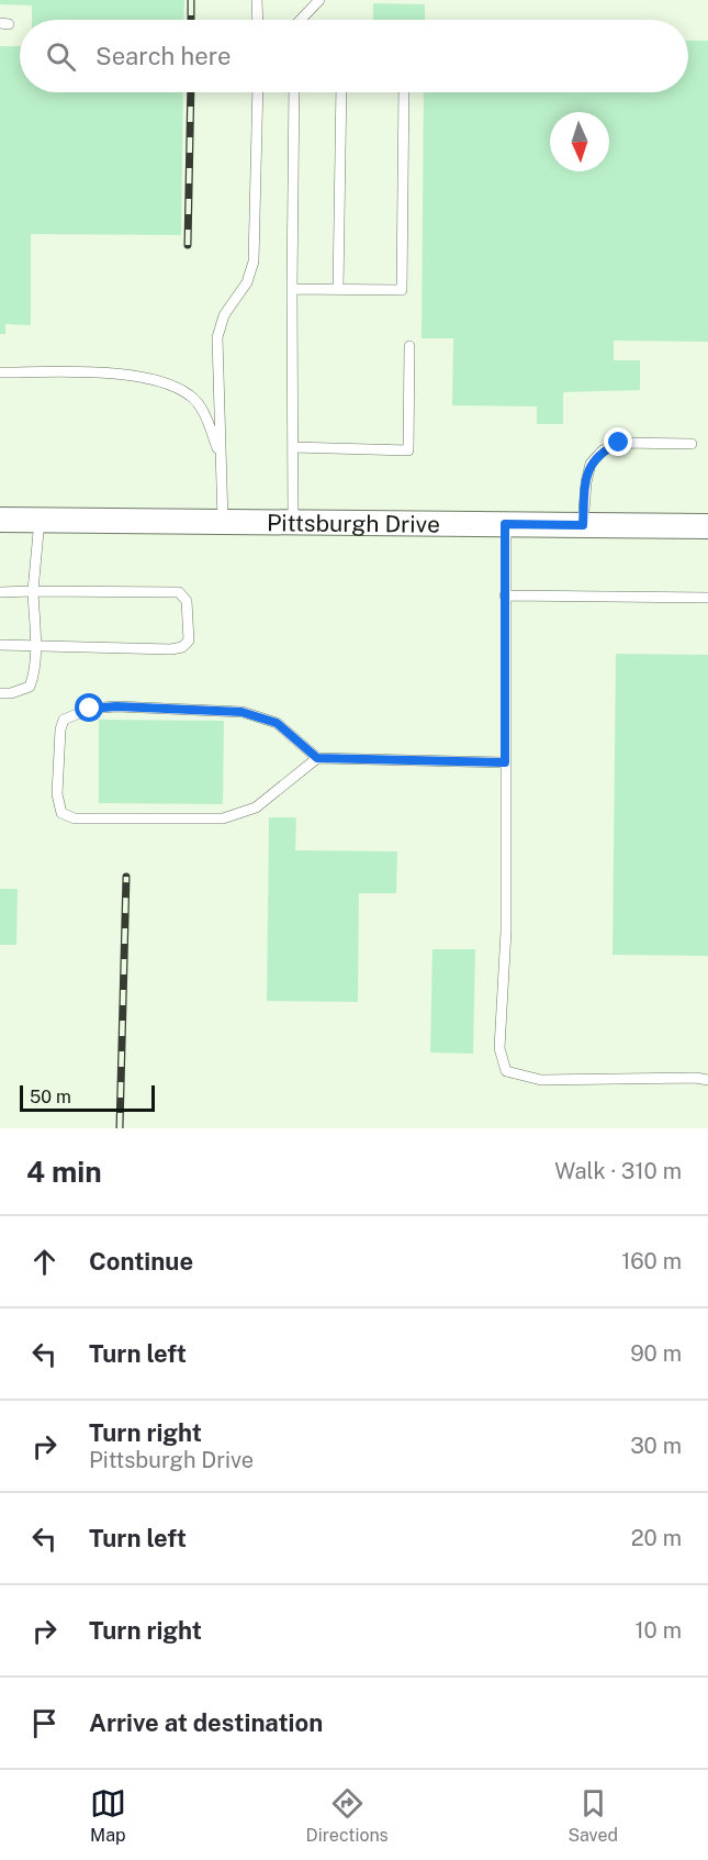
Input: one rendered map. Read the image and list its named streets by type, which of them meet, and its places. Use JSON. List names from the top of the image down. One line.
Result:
{"streets":{"street":["Pittsburgh Drive"]},"scale_bar":"50 m","north":"bottom","page":{"search":"Search here","scale":"50 m","heading":["4 min","Walk · 310 m"],"list":[["Continue","160 m"],["Turn left","90 m"],["Turn right","Pittsburgh Drive","30 m"],["Turn left","20 m"],["Turn right","10 m"],"Arrive at destination"],"nav":["Map","Directions","Saved"]}}
